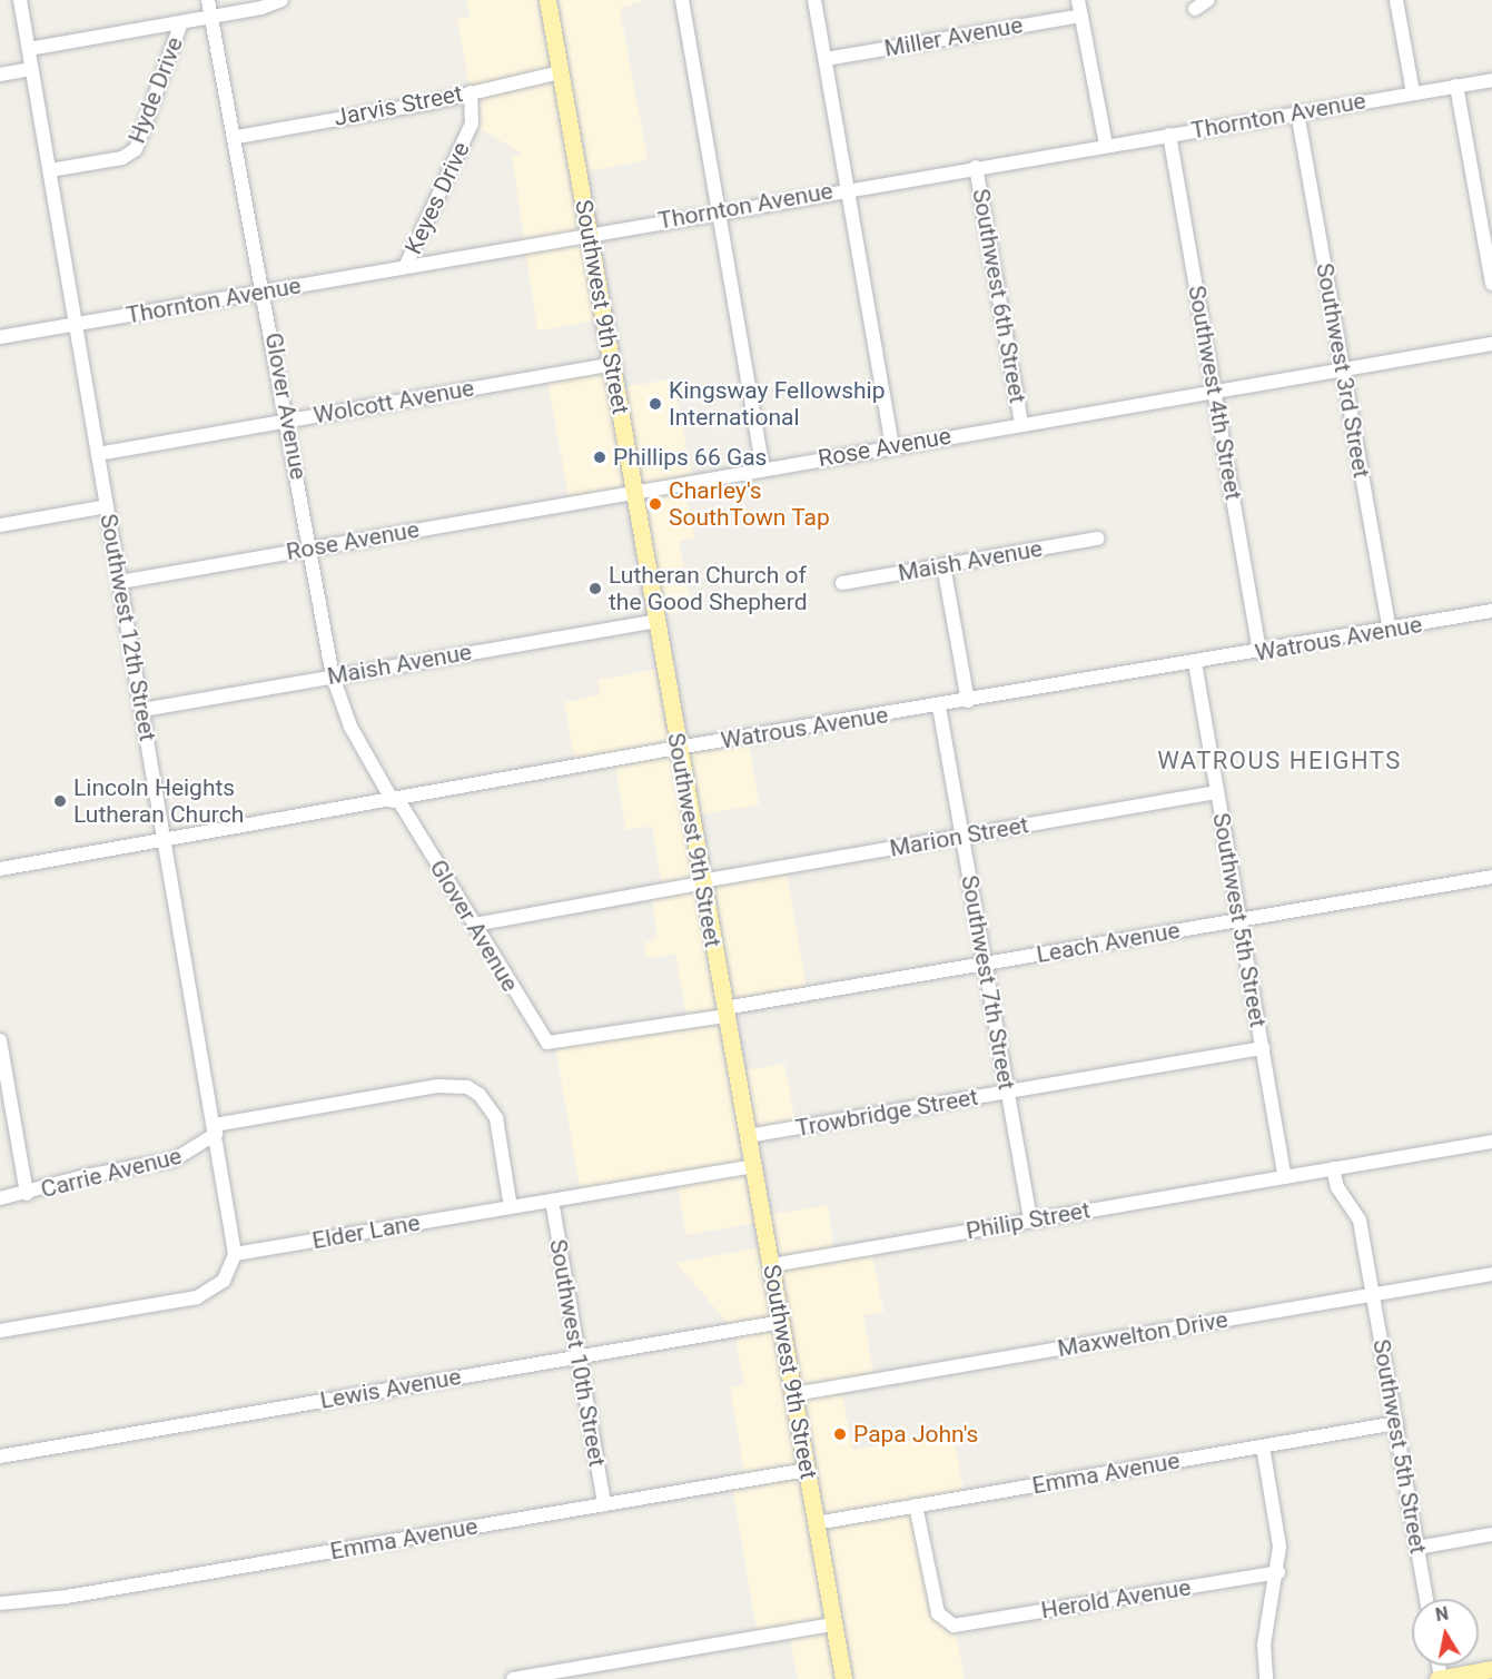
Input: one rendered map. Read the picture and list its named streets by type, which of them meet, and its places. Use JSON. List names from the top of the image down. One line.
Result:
{"streets":{"main road":["Southwest 9th Street"],"street":["Miller Avenue","Hyde Drive","Jarvis Street","Thornton Avenue","Keyes Drive","Southwest 6th Street","Southwest 3rd Street","Southwest 4th Street","Wolcott Avenue","Glover Avenue","Rose Avenue","Maish Avenue","Southwest 12th Street","Watrous Avenue","Marion Street","Southwest 5th Street","Leach Avenue","Southwest 7th Street","Trowbridge Street","Carrie Avenue","Philip Street","Elder Lane","Maxwelton Drive","Southwest 10th Street","Lewis Avenue","Emma Avenue","Herold Avenue"]},"crossings":[["Hyde Drive","Southwest 12th Street"],["Jarvis Street","Keyes Drive"],["Jarvis Street","Southwest 9th Street"],["Jarvis Street","Glover Avenue"],["Thornton Avenue","Keyes Drive"],["Thornton Avenue","Southwest 6th Street"],["Thornton Avenue","Southwest 9th Street"],["Thornton Avenue","Southwest 3rd Street"],["Thornton Avenue","Southwest 4th Street"],["Thornton Avenue","Glover Avenue"],["Thornton Avenue","Southwest 12th Street"],["Southwest 6th Street","Rose Avenue"],["Southwest 9th Street","Wolcott Avenue"],["Southwest 9th Street","Rose Avenue"],["Southwest 9th Street","Maish Avenue"],["Southwest 9th Street","Watrous Avenue"],["Southwest 9th Street","Marion Street"],["Southwest 9th Street","Leach Avenue"],["Southwest 9th Street","Trowbridge Street"],["Southwest 9th Street","Philip Street"],["Southwest 9th Street","Elder Lane"],["Southwest 9th Street","Maxwelton Drive"],["Southwest 9th Street","Lewis Avenue"],["Southwest 9th Street","Emma Avenue"],["Southwest 3rd Street","Rose Avenue"],["Southwest 3rd Street","Watrous Avenue"],["Southwest 4th Street","Rose Avenue"],["Southwest 4th Street","Watrous Avenue"],["Wolcott Avenue","Glover Avenue"],["Wolcott Avenue","Southwest 12th Street"],["Glover Avenue","Rose Avenue"],["Glover Avenue","Maish Avenue"],["Glover Avenue","Watrous Avenue"],["Glover Avenue","Marion Street"],["Glover Avenue","Leach Avenue"],["Rose Avenue","Southwest 12th Street"],["Maish Avenue","Southwest 12th Street"],["Southwest 12th Street","Watrous Avenue"],["Southwest 12th Street","Carrie Avenue"],["Southwest 12th Street","Elder Lane"],["Watrous Avenue","Southwest 5th Street"],["Watrous Avenue","Southwest 7th Street"],["Marion Street","Southwest 5th Street"],["Marion Street","Southwest 7th Street"],["Southwest 5th Street","Leach Avenue"],["Southwest 5th Street","Trowbridge Street"],["Southwest 5th Street","Philip Street"],["Southwest 5th Street","Maxwelton Drive"],["Southwest 5th Street","Emma Avenue"],["Leach Avenue","Southwest 7th Street"],["Southwest 7th Street","Trowbridge Street"],["Southwest 7th Street","Philip Street"],["Carrie Avenue","Elder Lane"],["Elder Lane","Southwest 10th Street"],["Southwest 10th Street","Lewis Avenue"],["Southwest 10th Street","Emma Avenue"],["Emma Avenue","Herold Avenue"]],"districts":["WATROUS HEIGHTS"],"places":["Kingsway Fellowship International","Phillips 66 Gas","Charley's SouthTown Tap","Lutheran Church of the Good Shepherd","Lincoln Heights Lutheran Church","Papa John's"],"north":"top"}
